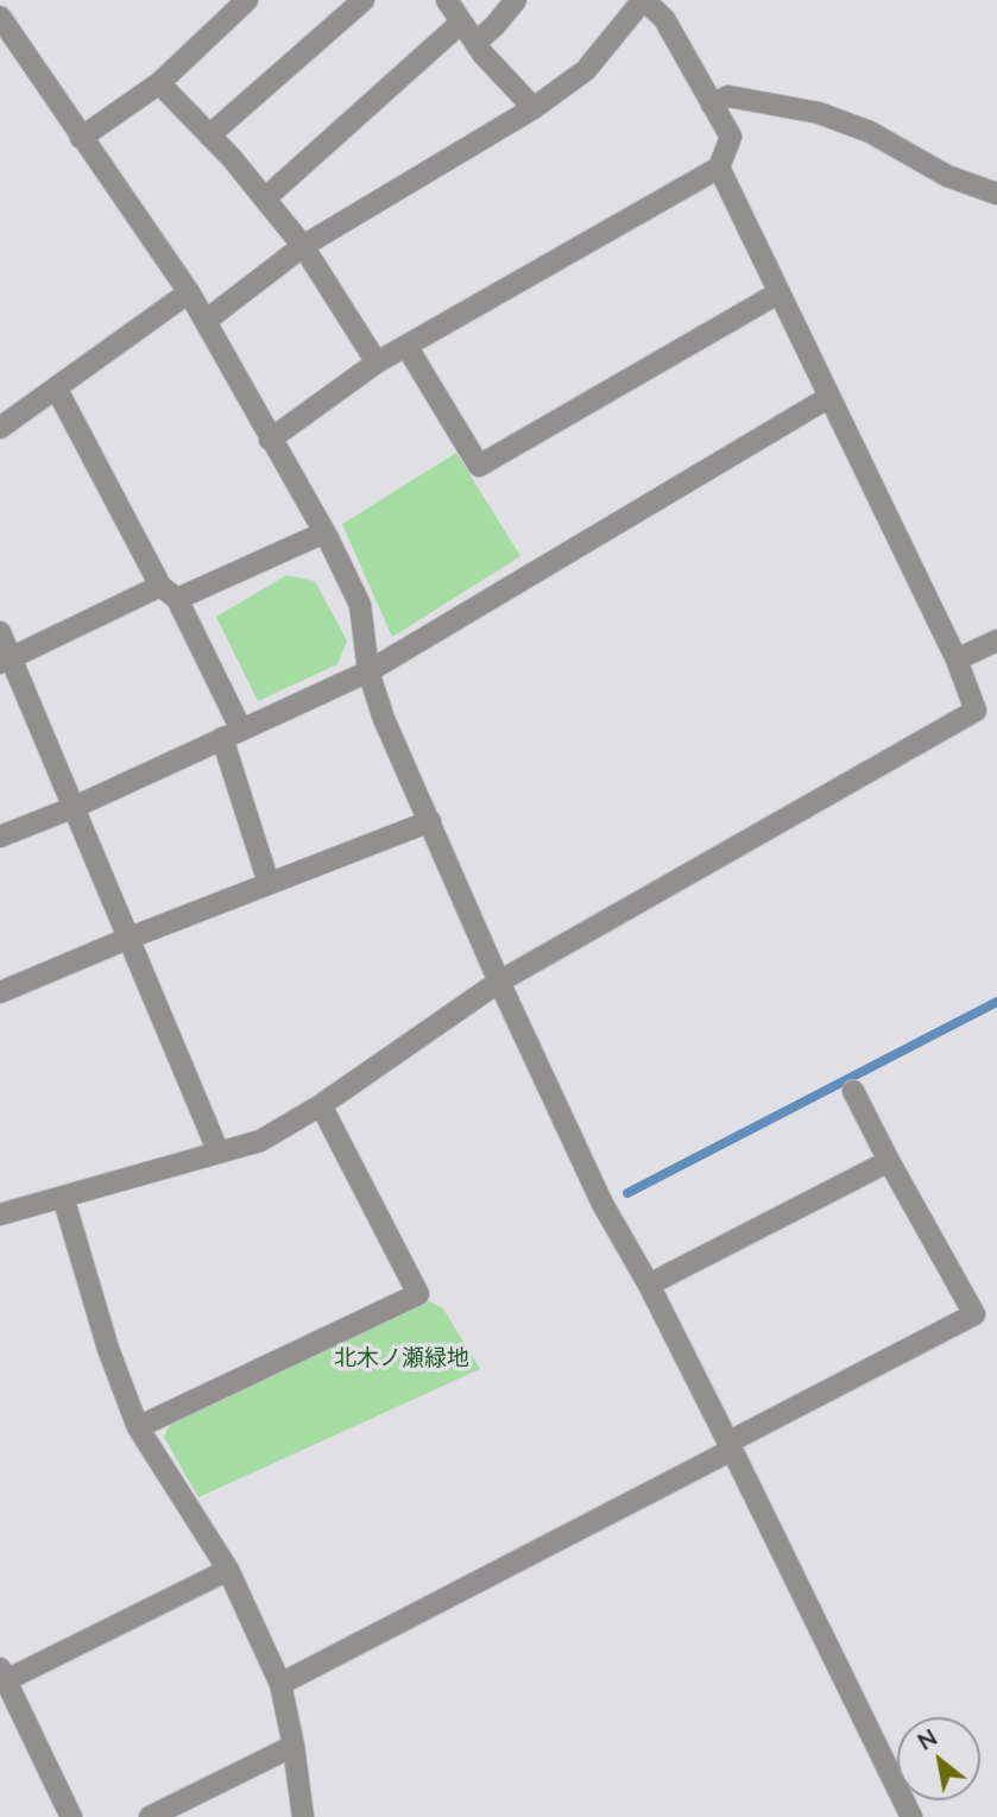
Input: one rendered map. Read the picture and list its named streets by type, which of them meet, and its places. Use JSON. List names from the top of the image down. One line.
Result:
{"parks":["北木ノ瀬緑地"],"north":"top left"}
